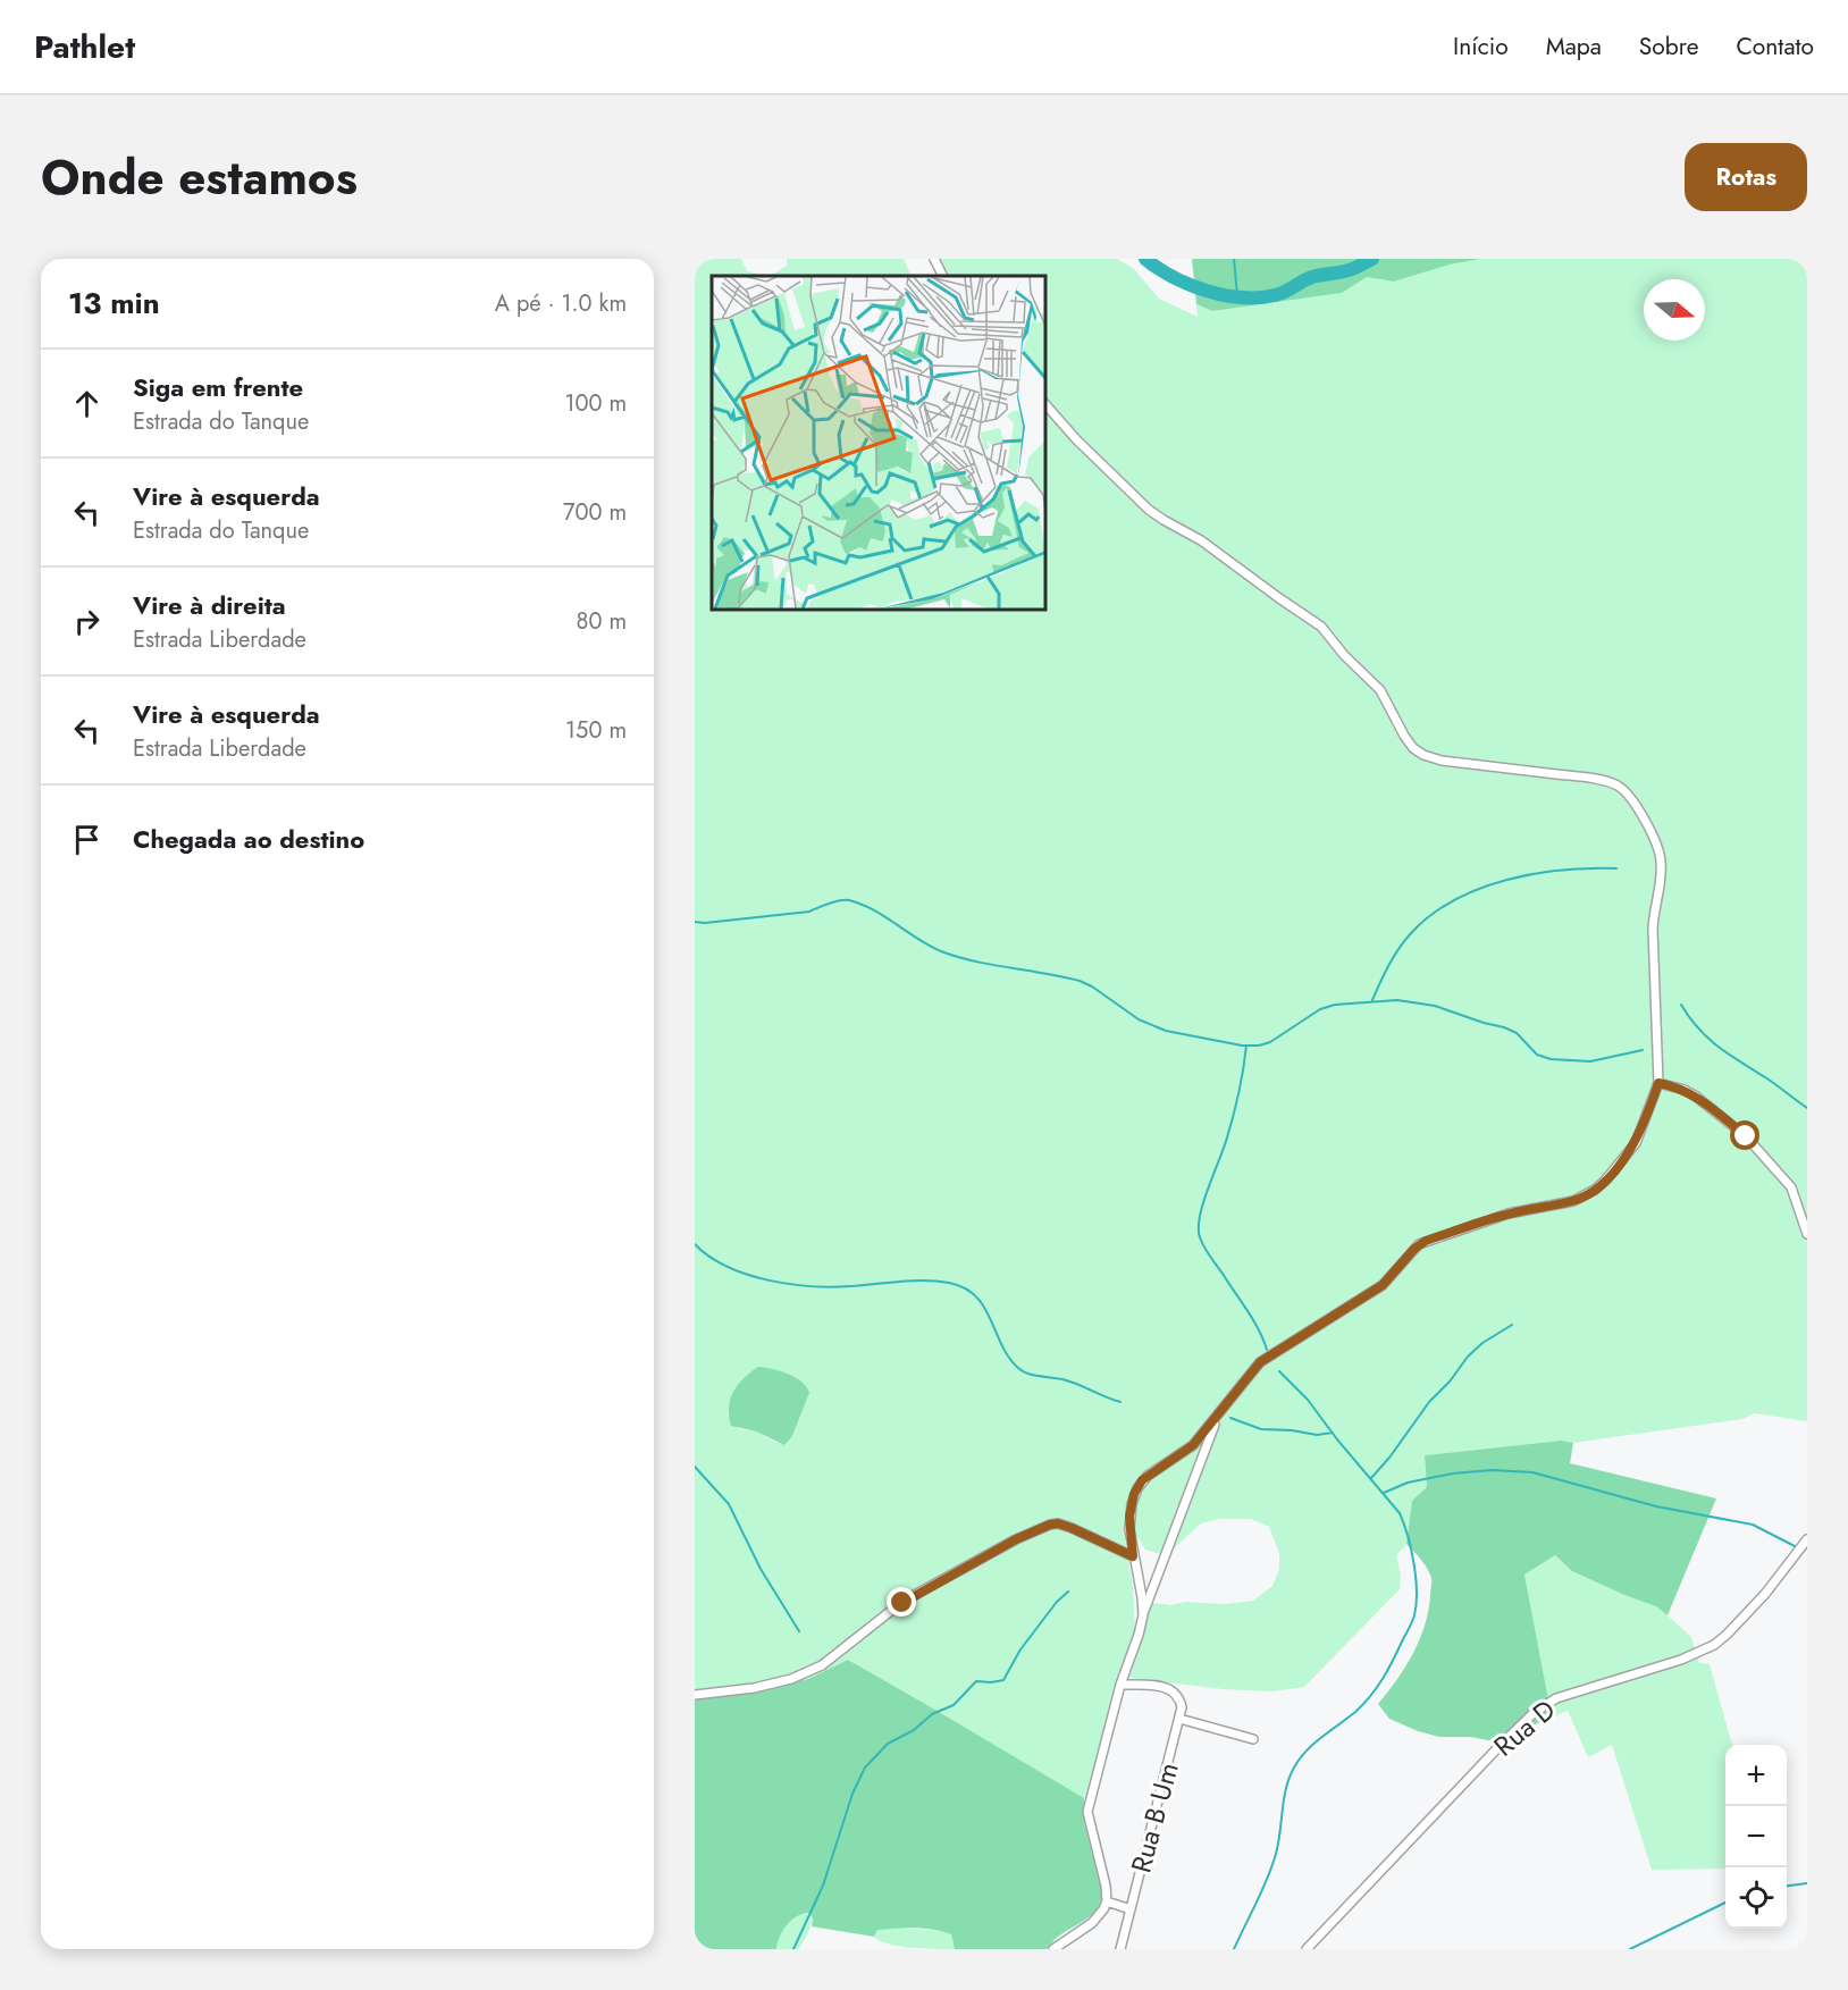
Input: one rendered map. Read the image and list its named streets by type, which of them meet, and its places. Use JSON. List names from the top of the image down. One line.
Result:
{"streets":{"street":["Rua D","Rua B Um"]},"north":"right","page":{"header":"Pathlet","nav":["Início","Mapa","Sobre","Contato"],"title":"Onde estamos","buttons":"Rotas","heading":["13 min","A pé · 1.0 km"],"list":[["Siga em frente","Estrada do Tanque","100 m"],["Vire à esquerda","Estrada do Tanque","700 m"],["Vire à direita","Estrada Liberdade","80 m"],["Vire à esquerda","Estrada Liberdade","150 m"],"Chegada ao destino"],"map_buttons":["+","−"]}}
